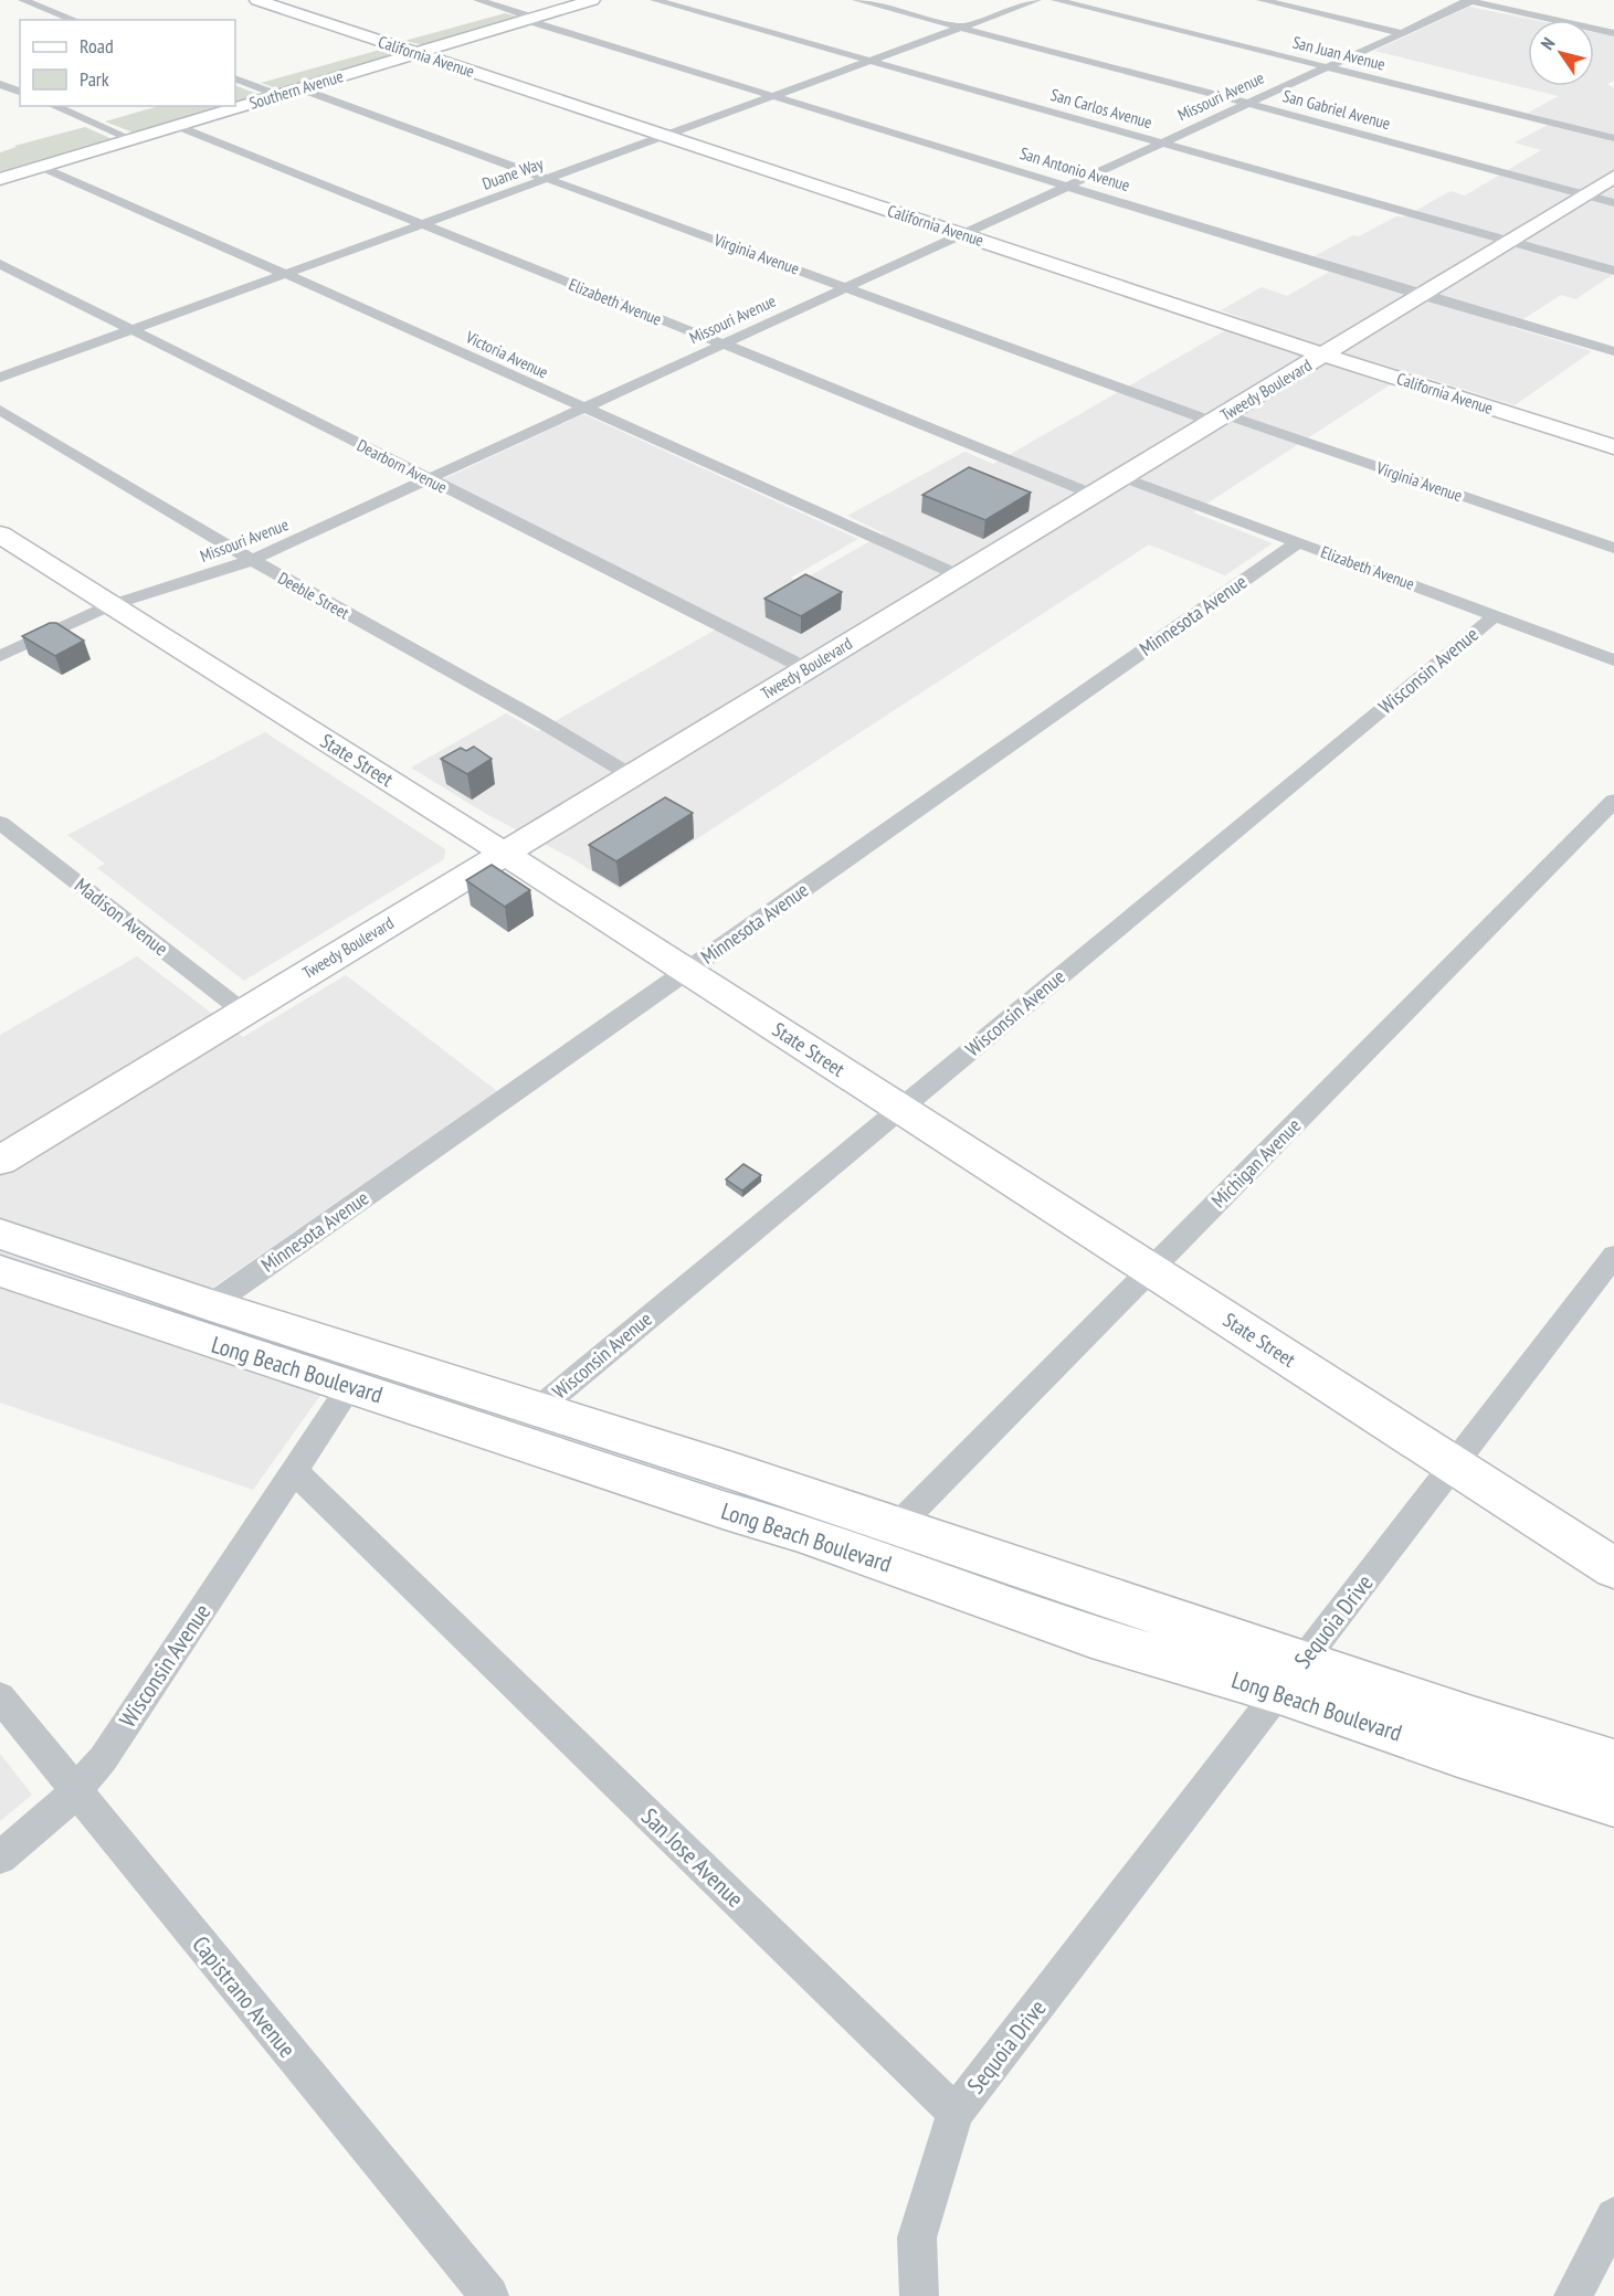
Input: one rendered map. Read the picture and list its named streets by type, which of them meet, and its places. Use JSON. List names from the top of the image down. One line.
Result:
{"streets":{"main road":["California Avenue","Southern Avenue","Tweedy Boulevard","State Street","Long Beach Boulevard"],"street":["San Juan Avenue","Missouri Avenue","San Carlos Avenue","San Gabriel Avenue","San Antonio Avenue","Duane Way","Virginia Avenue","Elizabeth Avenue","Victoria Avenue","Dearborn Avenue","Deeble Street","Minnesota Avenue","Wisconsin Avenue","Madison Avenue","Michigan Avenue","Sequoia Drive","San Jose Avenue","Capistrano Avenue"]},"crossings":[["San Juan Avenue","Missouri Avenue"],["California Avenue","Southern Avenue"],["California Avenue","Missouri Avenue"],["California Avenue","Duane Way"],["California Avenue","Tweedy Boulevard"],["Southern Avenue","San Antonio Avenue"],["Southern Avenue","Virginia Avenue"],["Southern Avenue","Elizabeth Avenue"],["Southern Avenue","Victoria Avenue"],["Missouri Avenue","San Carlos Avenue"],["Missouri Avenue","San Gabriel Avenue"],["Missouri Avenue","San Antonio Avenue"],["Missouri Avenue","Virginia Avenue"],["Missouri Avenue","Elizabeth Avenue"],["Missouri Avenue","Victoria Avenue"],["Missouri Avenue","Dearborn Avenue"],["Missouri Avenue","Deeble Street"],["Missouri Avenue","State Street"],["San Carlos Avenue","Duane Way"],["San Carlos Avenue","Tweedy Boulevard"],["San Gabriel Avenue","Duane Way"],["San Gabriel Avenue","Tweedy Boulevard"],["San Antonio Avenue","Duane Way"],["San Antonio Avenue","Tweedy Boulevard"],["Duane Way","Virginia Avenue"],["Duane Way","Elizabeth Avenue"],["Duane Way","Victoria Avenue"],["Duane Way","Dearborn Avenue"],["Virginia Avenue","Tweedy Boulevard"],["Elizabeth Avenue","Tweedy Boulevard"],["Elizabeth Avenue","Minnesota Avenue"],["Elizabeth Avenue","Wisconsin Avenue"],["Victoria Avenue","Tweedy Boulevard"],["Tweedy Boulevard","Dearborn Avenue"],["Tweedy Boulevard","Deeble Street"],["Tweedy Boulevard","State Street"],["Tweedy Boulevard","Madison Avenue"],["Minnesota Avenue","State Street"],["Minnesota Avenue","Long Beach Boulevard"],["Wisconsin Avenue","State Street"],["Wisconsin Avenue","Long Beach Boulevard"],["Wisconsin Avenue","San Jose Avenue"],["Wisconsin Avenue","Capistrano Avenue"],["State Street","Michigan Avenue"],["State Street","Sequoia Drive"],["Michigan Avenue","Long Beach Boulevard"],["Long Beach Boulevard","Sequoia Drive"],["Sequoia Drive","San Jose Avenue"]],"legend":["Road","Park"],"north":"top left"}
